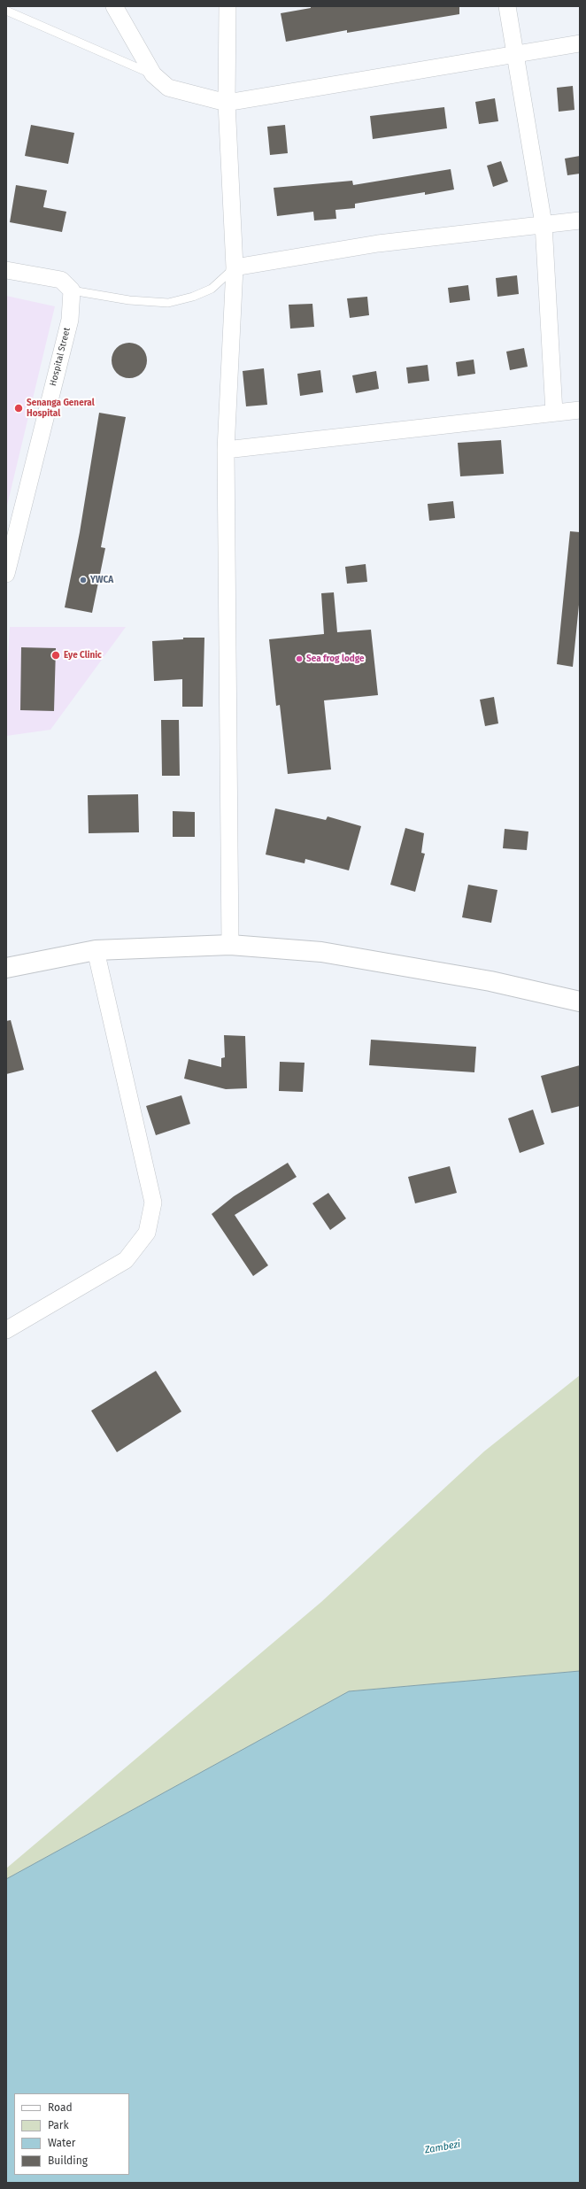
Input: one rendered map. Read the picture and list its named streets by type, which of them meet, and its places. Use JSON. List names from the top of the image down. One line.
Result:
{"streets":{"street":["Hospital Street"]},"water":["Zambezi"],"places":["Senanga General Hospital","YWCA","Eye Clinic","Sea frog lodge"],"legend":["Road","Park","Water","Building"]}
